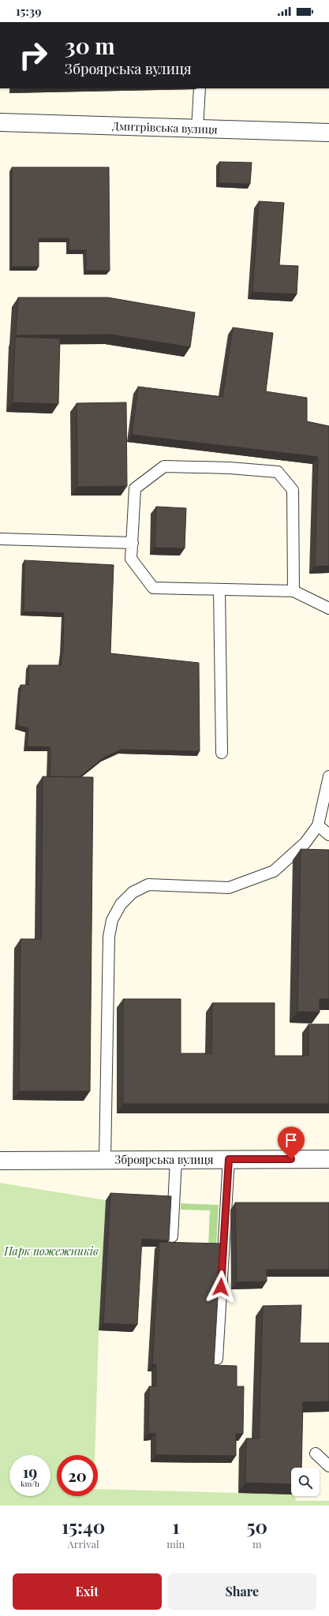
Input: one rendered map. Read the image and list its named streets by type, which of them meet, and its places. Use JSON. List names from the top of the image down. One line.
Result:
{"streets":{"street":["Дмитрівська вулиця","Зброярська вулиця"]},"parks":["Парк пожежників"],"page":{"status":"15:39","turn":["30 m","Зброярська вулиця"],"speed":"19 km/h","limit":"20","eta":["15:40","Arrival","1","min","50","m"],"buttons":["Exit","Share"]}}
